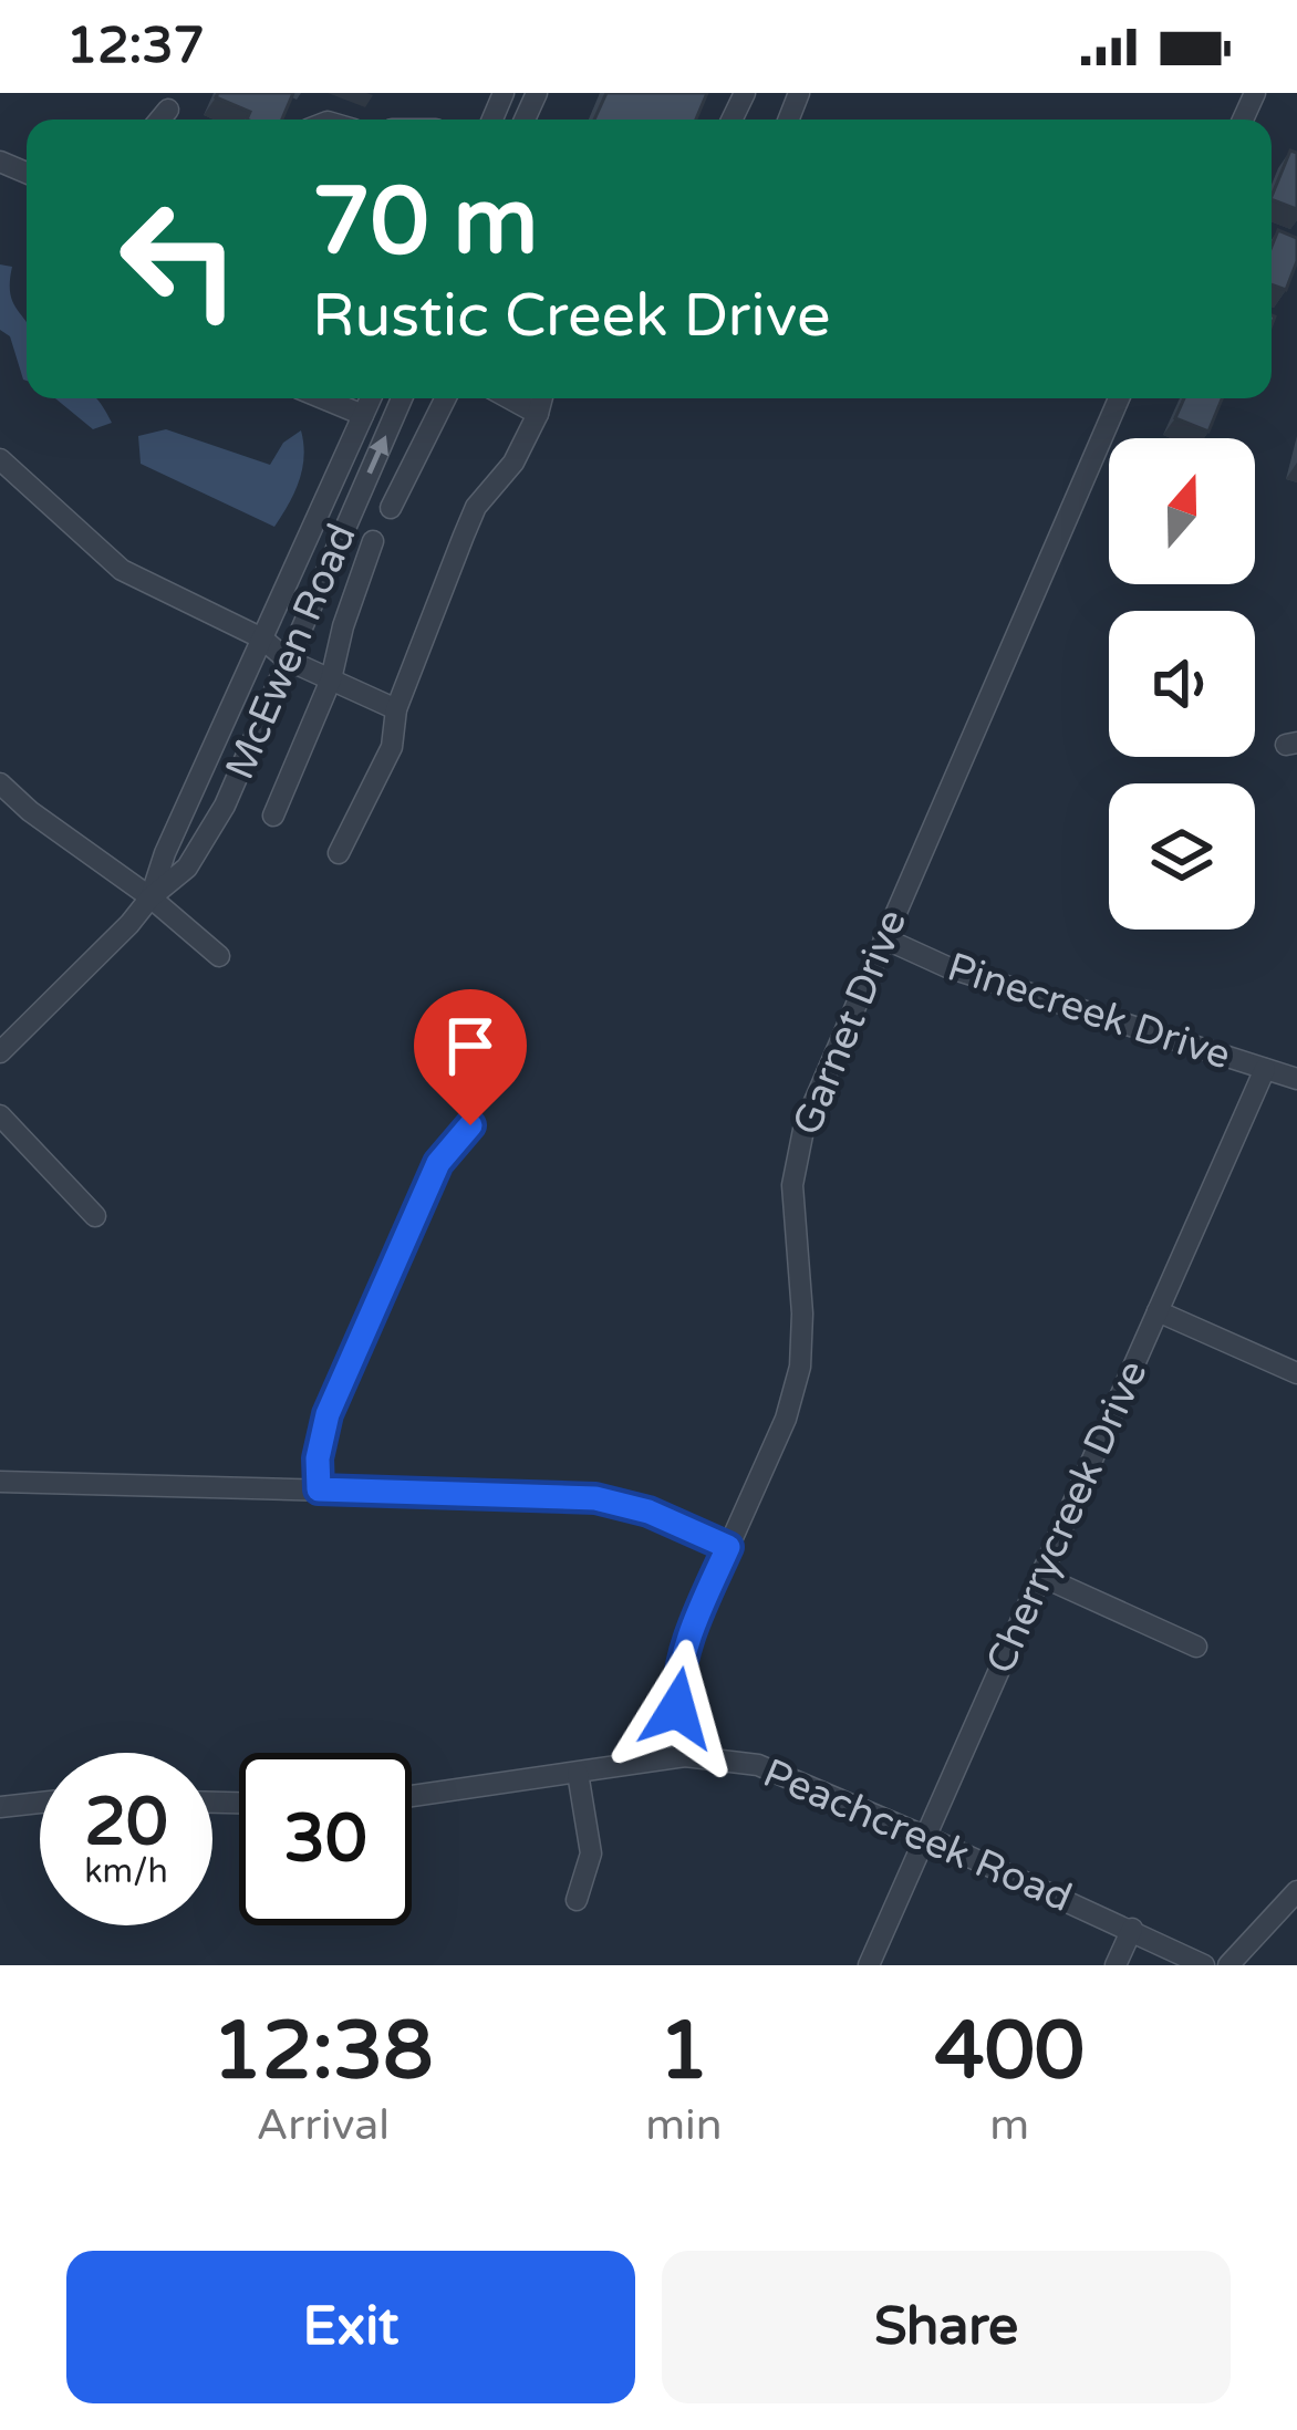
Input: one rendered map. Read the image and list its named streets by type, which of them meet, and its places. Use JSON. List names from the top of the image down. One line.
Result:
{"streets":{"street":["McEwen Road","Pinecreek Drive","Garnet Drive","Cherrycreek Drive","Peachcreek Road"]},"crossings":[["Pinecreek Drive","Garnet Drive"],["Pinecreek Drive","Cherrycreek Drive"],["Garnet Drive","Peachcreek Road"],["Cherrycreek Drive","Peachcreek Road"]],"north":"top","page":{"status":"12:37","turn":["70 m","Rustic Creek Drive"],"speed":"20 km/h","limit":"30","eta":["12:38","Arrival","1","min","400","m"],"buttons":["Exit","Share"]}}
